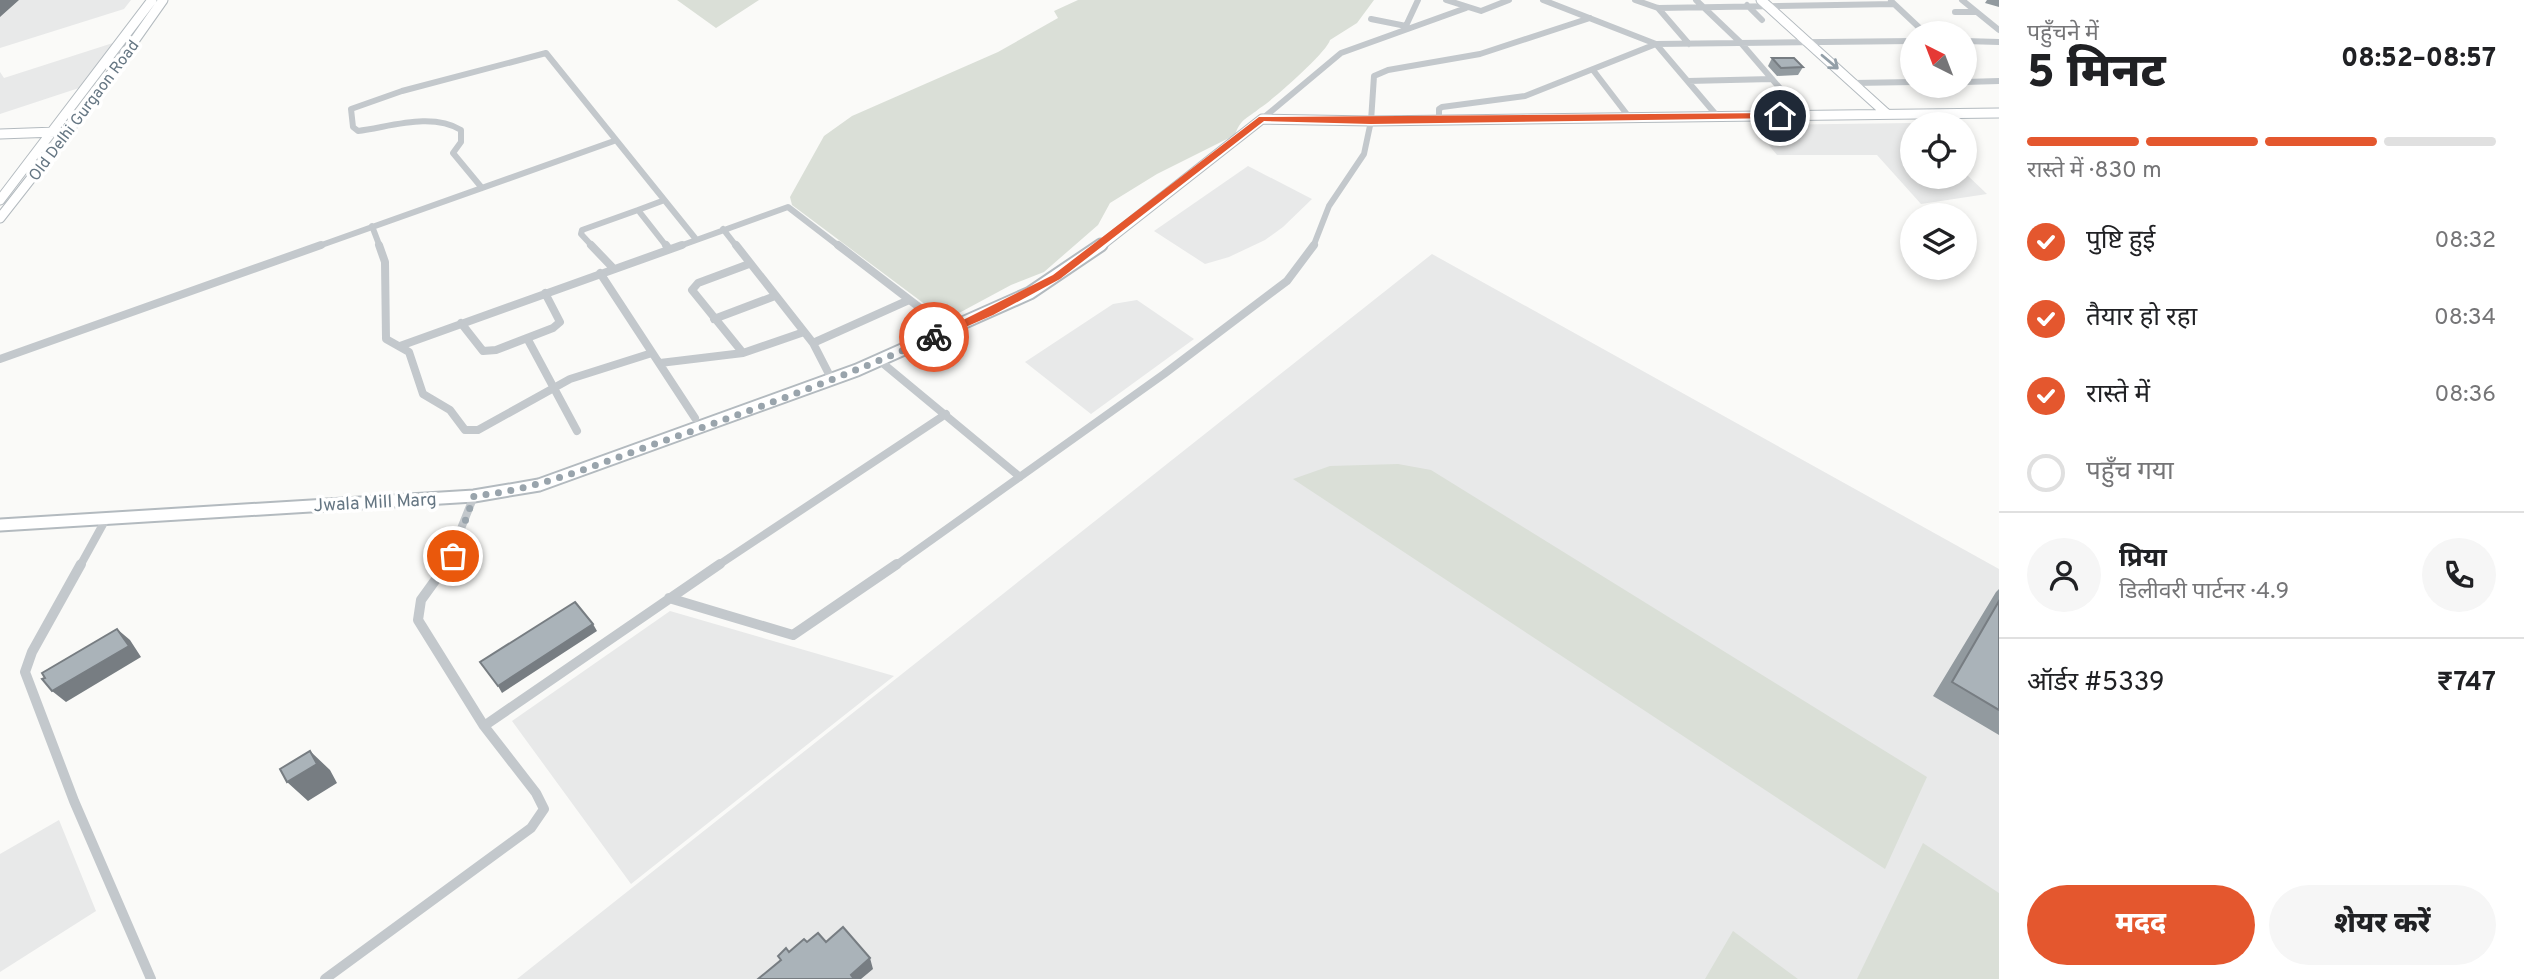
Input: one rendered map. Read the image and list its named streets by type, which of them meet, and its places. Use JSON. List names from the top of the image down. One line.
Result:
{"streets":{"main road":["Old Delhi Gurgaon Road"],"street":["Jwala Mill Marg"]},"north":"top left","page":{"heading":["5 मिनट","पहुँचने में","08:52–08:57"],"panel":["प्रिया","डिलीवरी पार्टनर · 4.9","ऑर्डर #5339","₹747"],"bar":"रास्ते में · 830 m","list":[["पुष्टि हुई","08:32"],["तैयार हो रहा","08:34"],["रास्ते में","08:36"],"पहुँच गया"],"buttons":["मदद","शेयर करें"]}}
